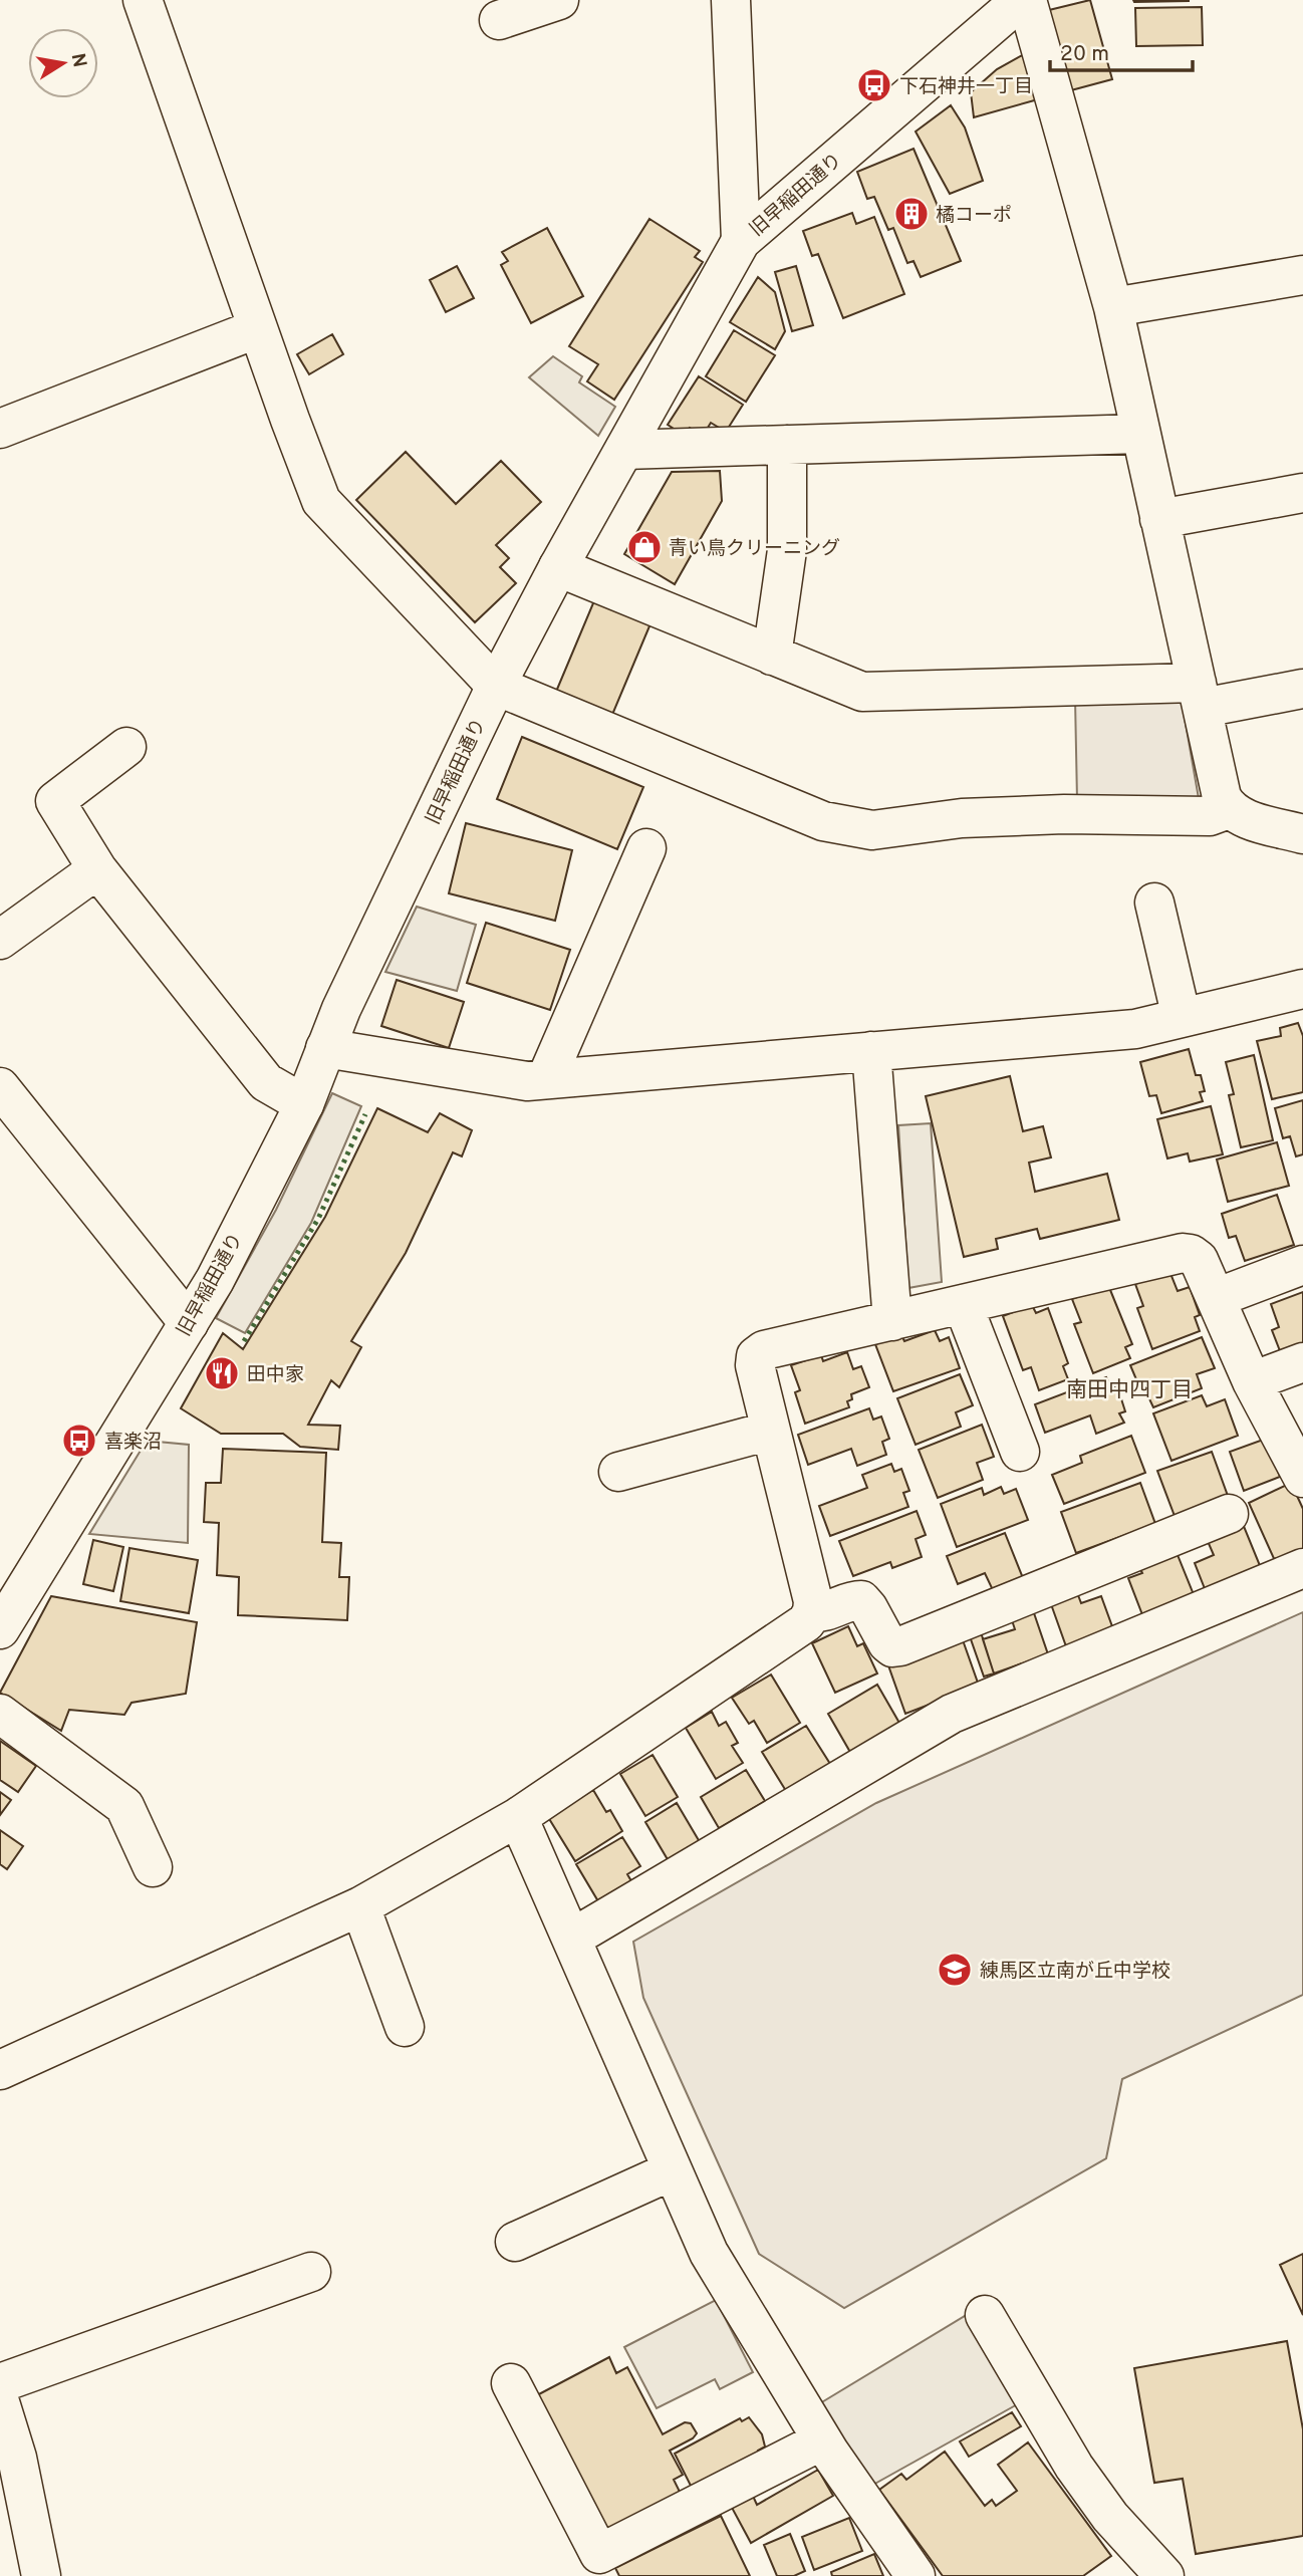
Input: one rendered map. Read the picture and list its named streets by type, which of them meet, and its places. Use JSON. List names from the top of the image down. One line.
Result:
{"streets":{"street":["旧早稲田通り"]},"districts":["南田中四丁目"],"places":{"bus stop":["下石神井一丁目","喜楽沼"],"building":["橘コーポ"],"shop":["青い鳥クリーニング"],"restaurant":["田中家"],"school or university":["練馬区立南が丘中学校"]},"scale_bar":"20 m","north":"right"}
